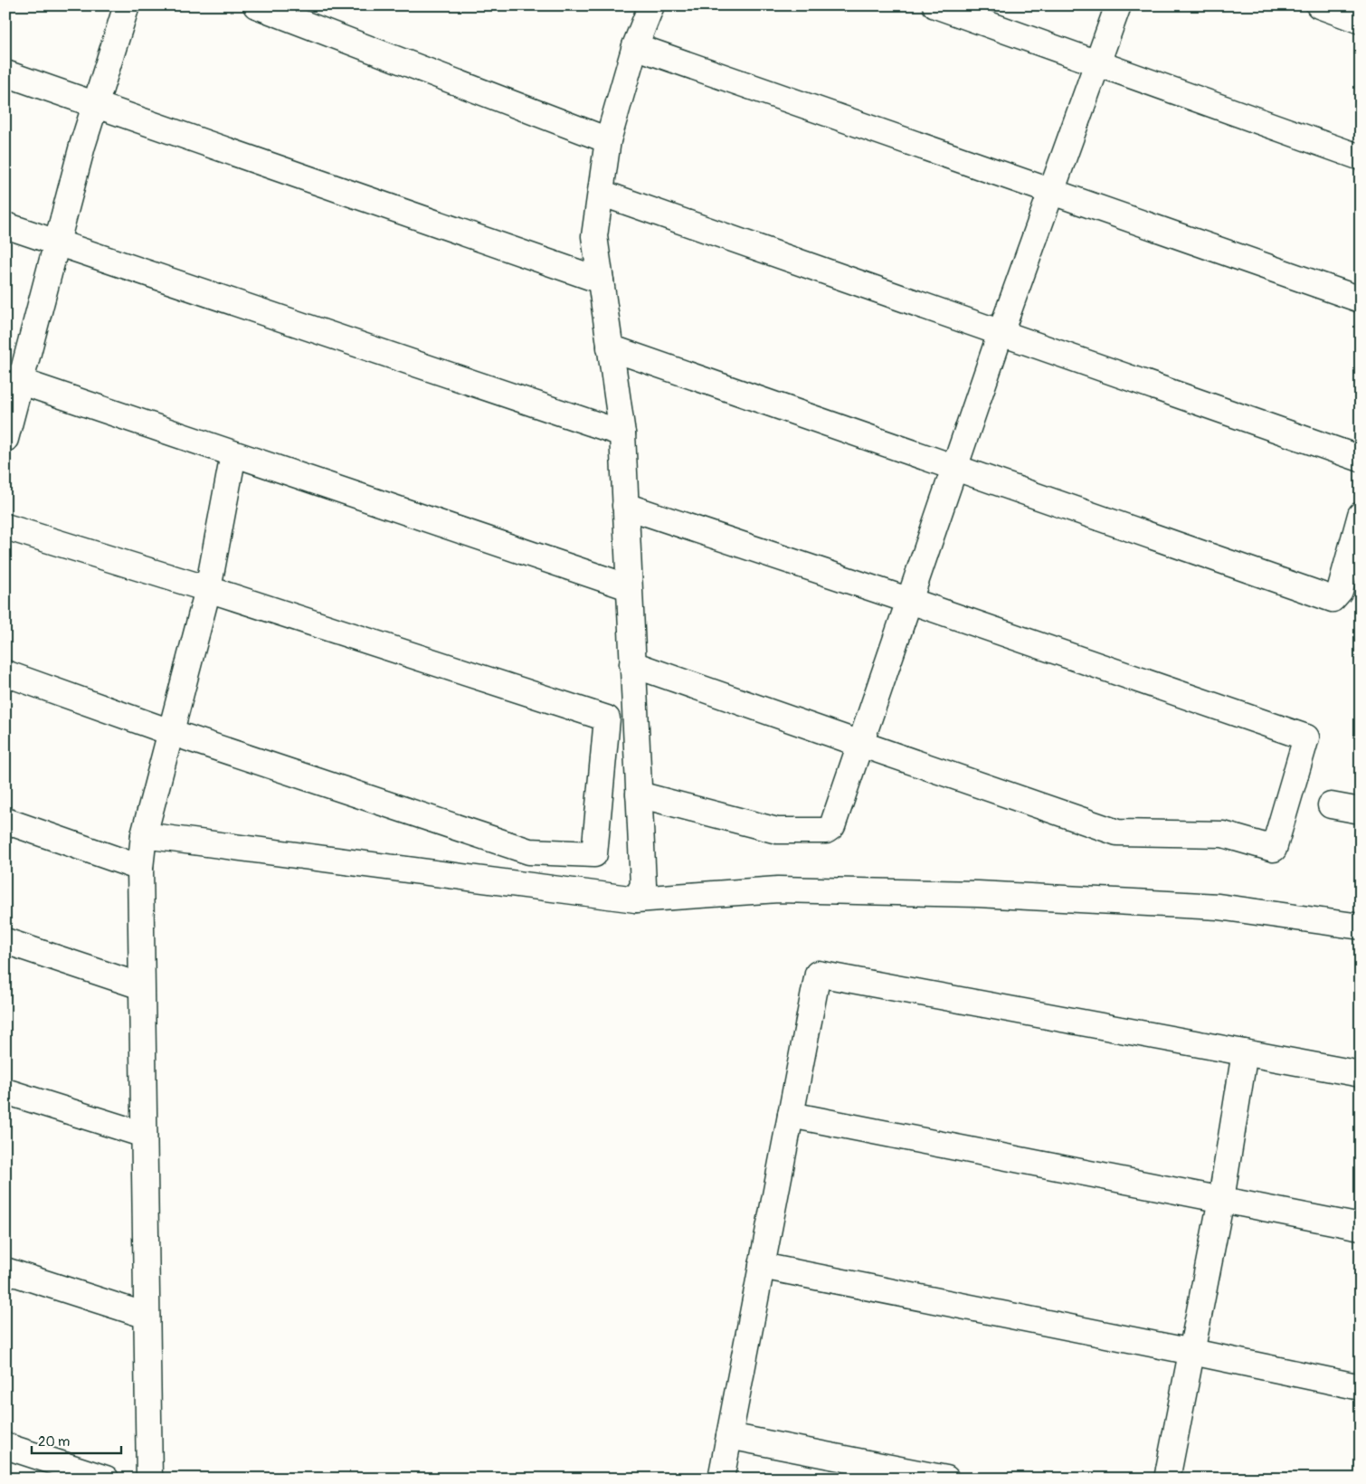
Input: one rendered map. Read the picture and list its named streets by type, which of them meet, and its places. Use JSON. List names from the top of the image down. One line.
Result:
{"scale_bar":"20 m"}
